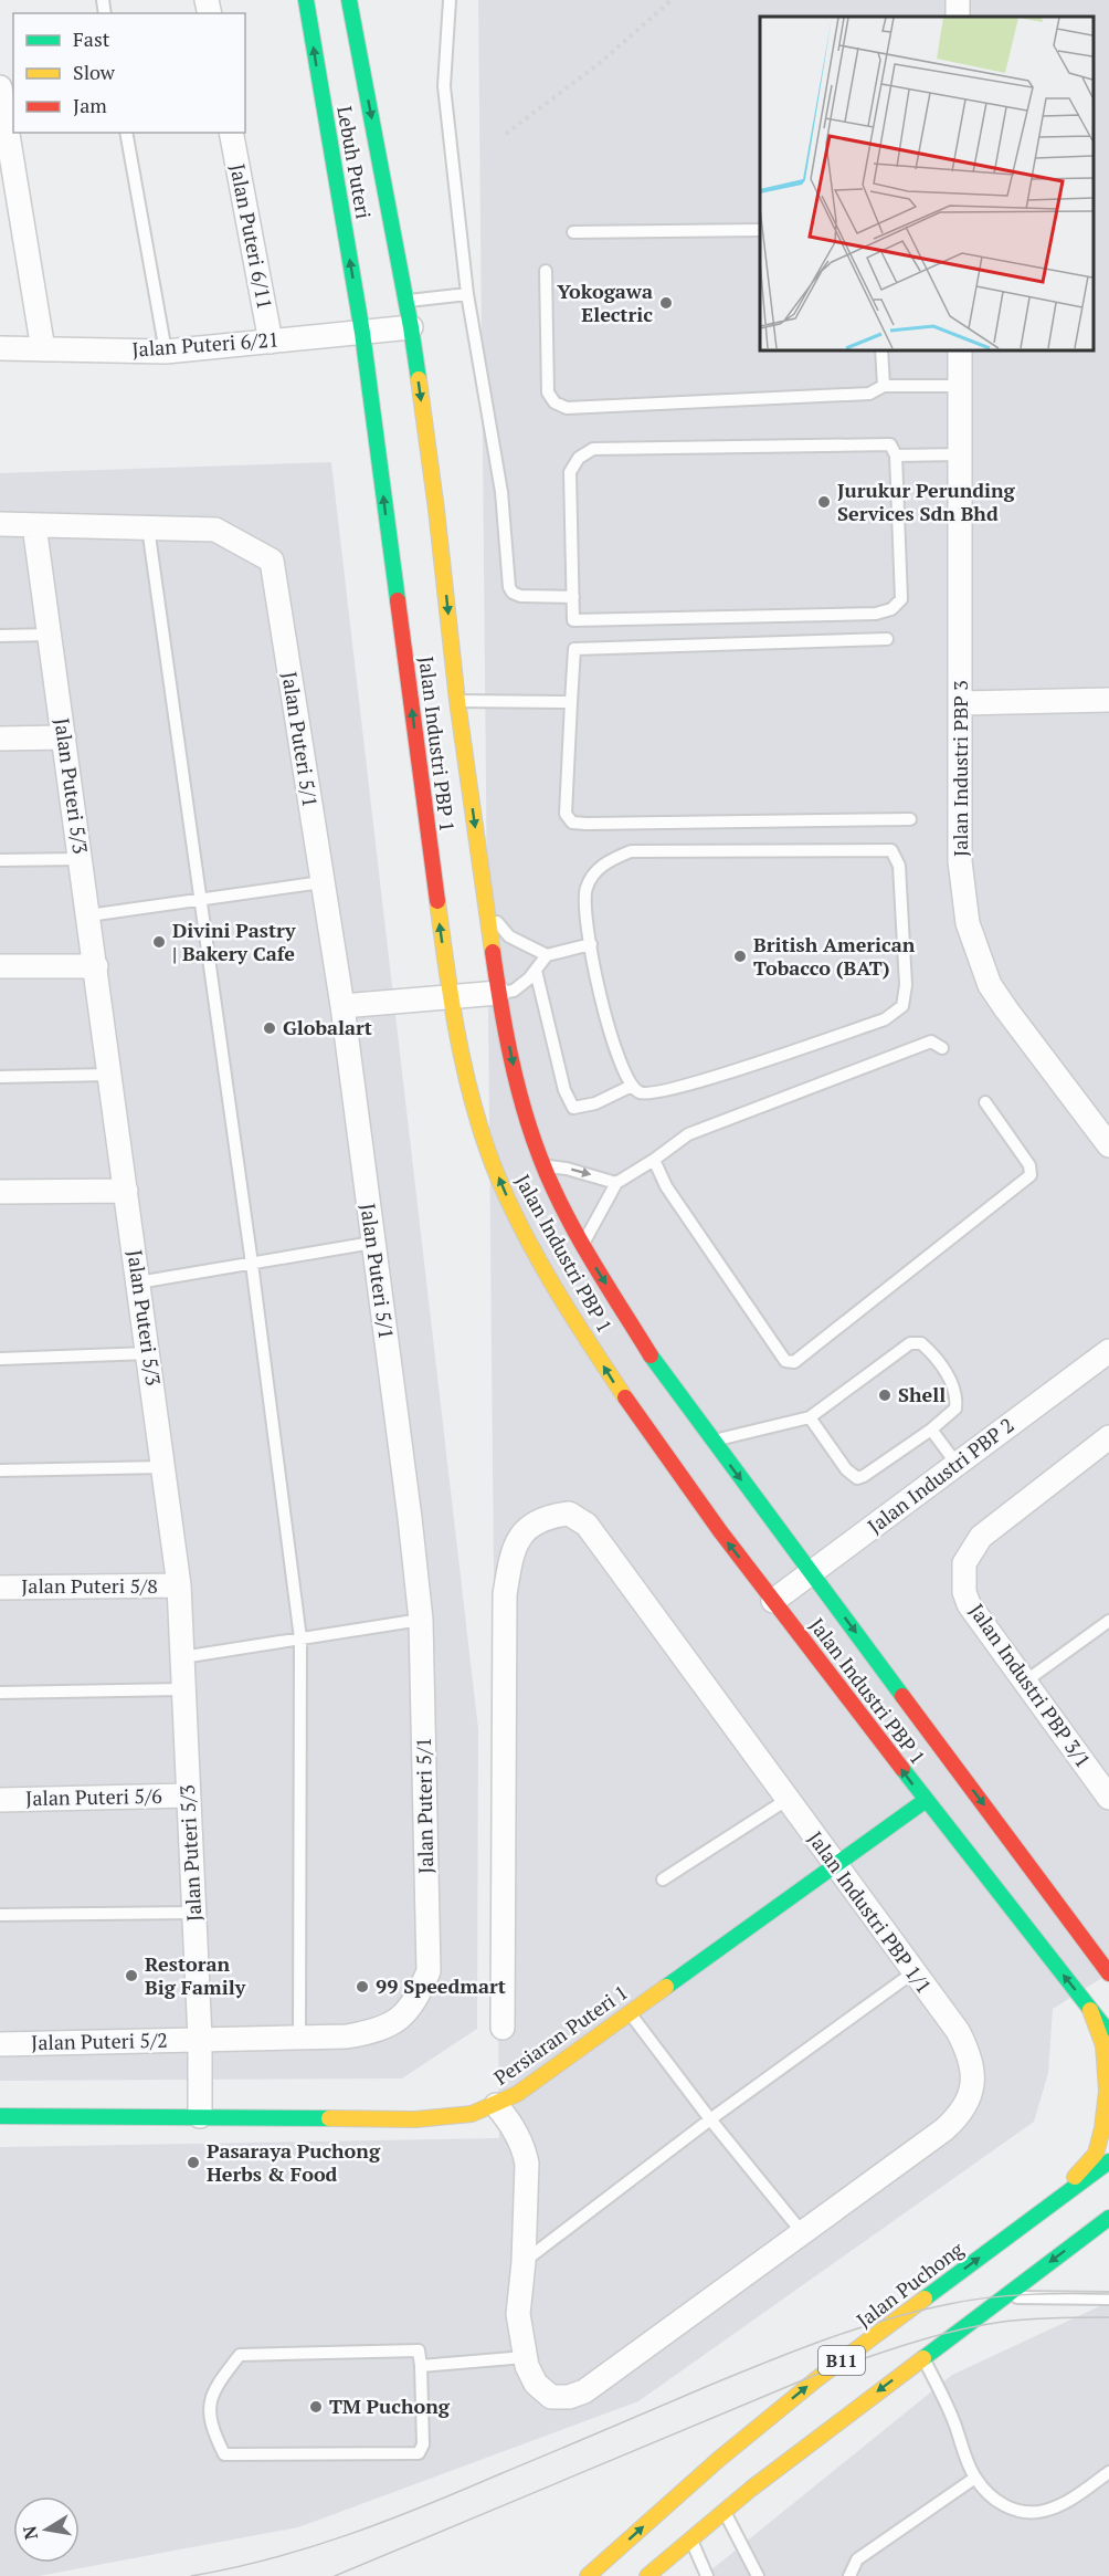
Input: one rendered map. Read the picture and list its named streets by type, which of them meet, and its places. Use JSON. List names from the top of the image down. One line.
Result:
{"streets":{"main road":["Lebuh Puteri","Jalan Industri PBP 1","Persiaran Puteri 1","Jalan Puchong","B11"],"street":["Jalan Puteri 6/11","Jalan Puteri 6/21","Jalan Puteri 5/1","Jalan Industri PBP 3","Jalan Puteri 5/3","Jalan Industri PBP 2","Jalan Puteri 5/8","Jalan Industri PBP 3/1","Jalan Puteri 5/6","Jalan Industri PBP 1/1","Jalan Puteri 5/2"]},"crossings":[["Lebuh Puteri","Jalan Puteri 6/21"],["Lebuh Puteri","Jalan Industri PBP 1"],["Jalan Puteri 6/11","Jalan Puteri 6/21"],["Jalan Puteri 6/21","Jalan Industri PBP 1"],["Jalan Puteri 5/1","Jalan Puteri 5/3"],["Jalan Puteri 5/1","Jalan Puteri 5/2"],["Jalan Industri PBP 1","Jalan Industri PBP 2"],["Jalan Industri PBP 1","Persiaran Puteri 1"],["Jalan Puteri 5/3","Jalan Puteri 5/8"],["Jalan Puteri 5/3","Jalan Puteri 5/6"],["Jalan Puteri 5/3","Persiaran Puteri 1"],["Jalan Puteri 5/3","Jalan Puteri 5/2"],["Jalan Industri PBP 1/1","Persiaran Puteri 1"]],"places":["Yokogawa Electric","Jurukur Perunding Services Sdn Bhd","Divini Pastry | Bakery Cafe","British American Tobacco (BAT)","Globalart","Shell","Restoran Big Family","99 Speedmart","Pasaraya Puchong Herbs & Food","TM Puchong"],"legend":["Fast","Slow","Jam"],"north":"left"}
